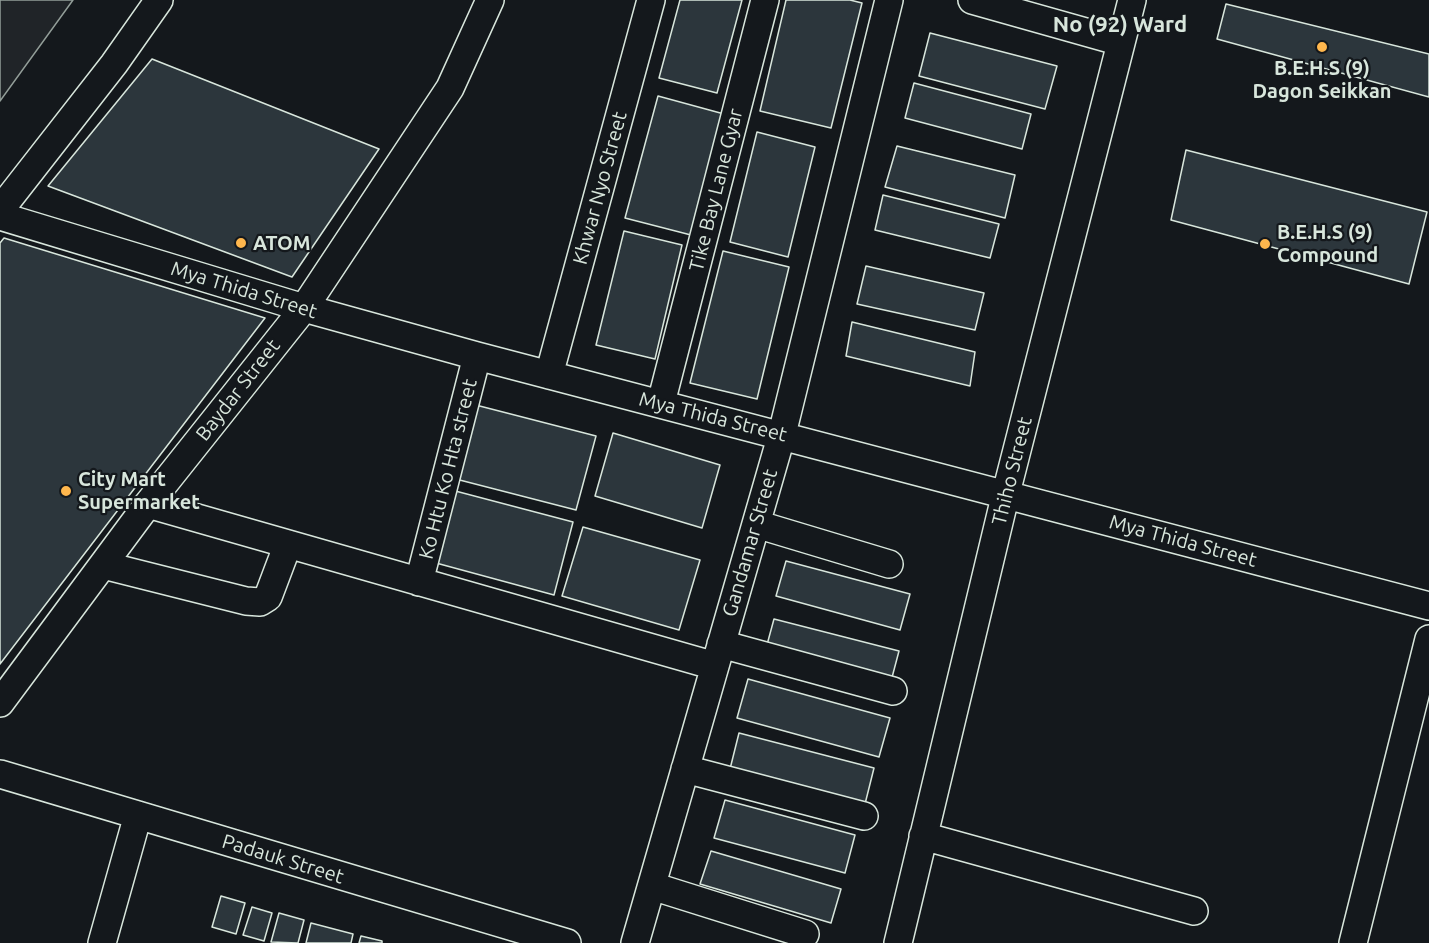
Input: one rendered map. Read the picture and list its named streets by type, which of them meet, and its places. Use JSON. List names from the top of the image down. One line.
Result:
{"streets":{"street":["Khwar Nyo Street","Tike Bay Lane Gyar","Mya Thida Street","Baydar Street","Ko Htu Ko Hta street","Thiho Street","Gandamar Street","Padauk Street"]},"crossings":[["Khwar Nyo Street","Mya Thida Street"],["Tike Bay Lane Gyar","Mya Thida Street"],["Mya Thida Street","Baydar Street"],["Mya Thida Street","Ko Htu Ko Hta street"],["Mya Thida Street","Thiho Street"],["Mya Thida Street","Gandamar Street"]],"districts":["No (92) Ward"],"places":["B.E.H.S (9) Dagon Seikkan","ATOM","B.E.H.S (9) Compound","City Mart Supermarket"]}
